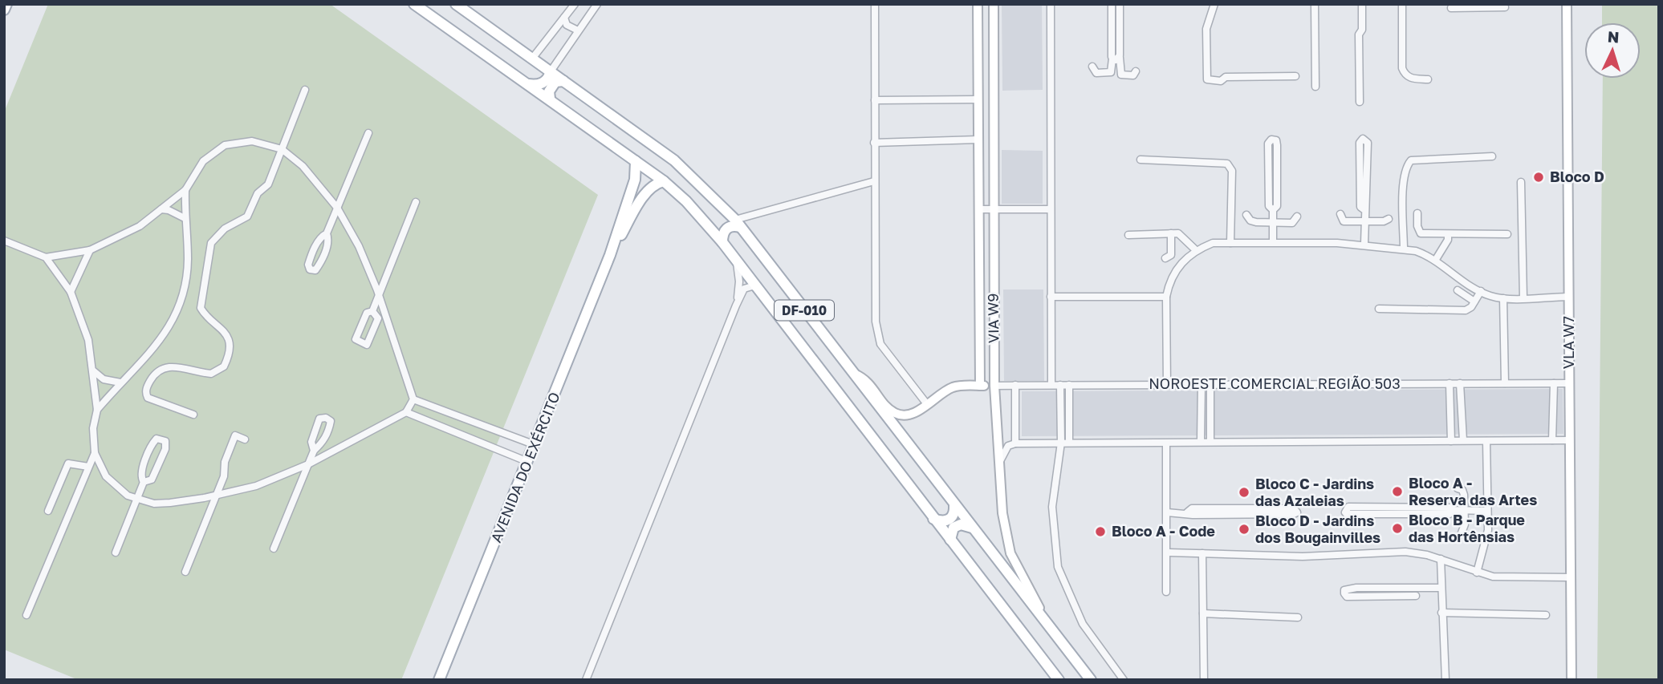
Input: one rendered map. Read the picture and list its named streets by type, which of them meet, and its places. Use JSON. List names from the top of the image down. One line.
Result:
{"streets":{"main road":["DF-010","AVENIDA DO EXÉRCITO"],"street":["VIA W9","VLA W7","NOROESTE COMERCIAL REGIÃO 503"]},"crossings":[["DF-010","VIA W9"],["DF-010","NOROESTE COMERCIAL REGIÃO 503"],["DF-010","AVENIDA DO EXÉRCITO"],["VIA W9","NOROESTE COMERCIAL REGIÃO 503"],["VLA W7","NOROESTE COMERCIAL REGIÃO 503"]],"places":["Bloco D","Bloco A - Reserva das Artes","Bloco C - Jardins das Azaleias","Bloco B - Parque das Hortênsias","Bloco D - Jardins dos Bougainvilles","Bloco A - Code"],"north":"top"}
